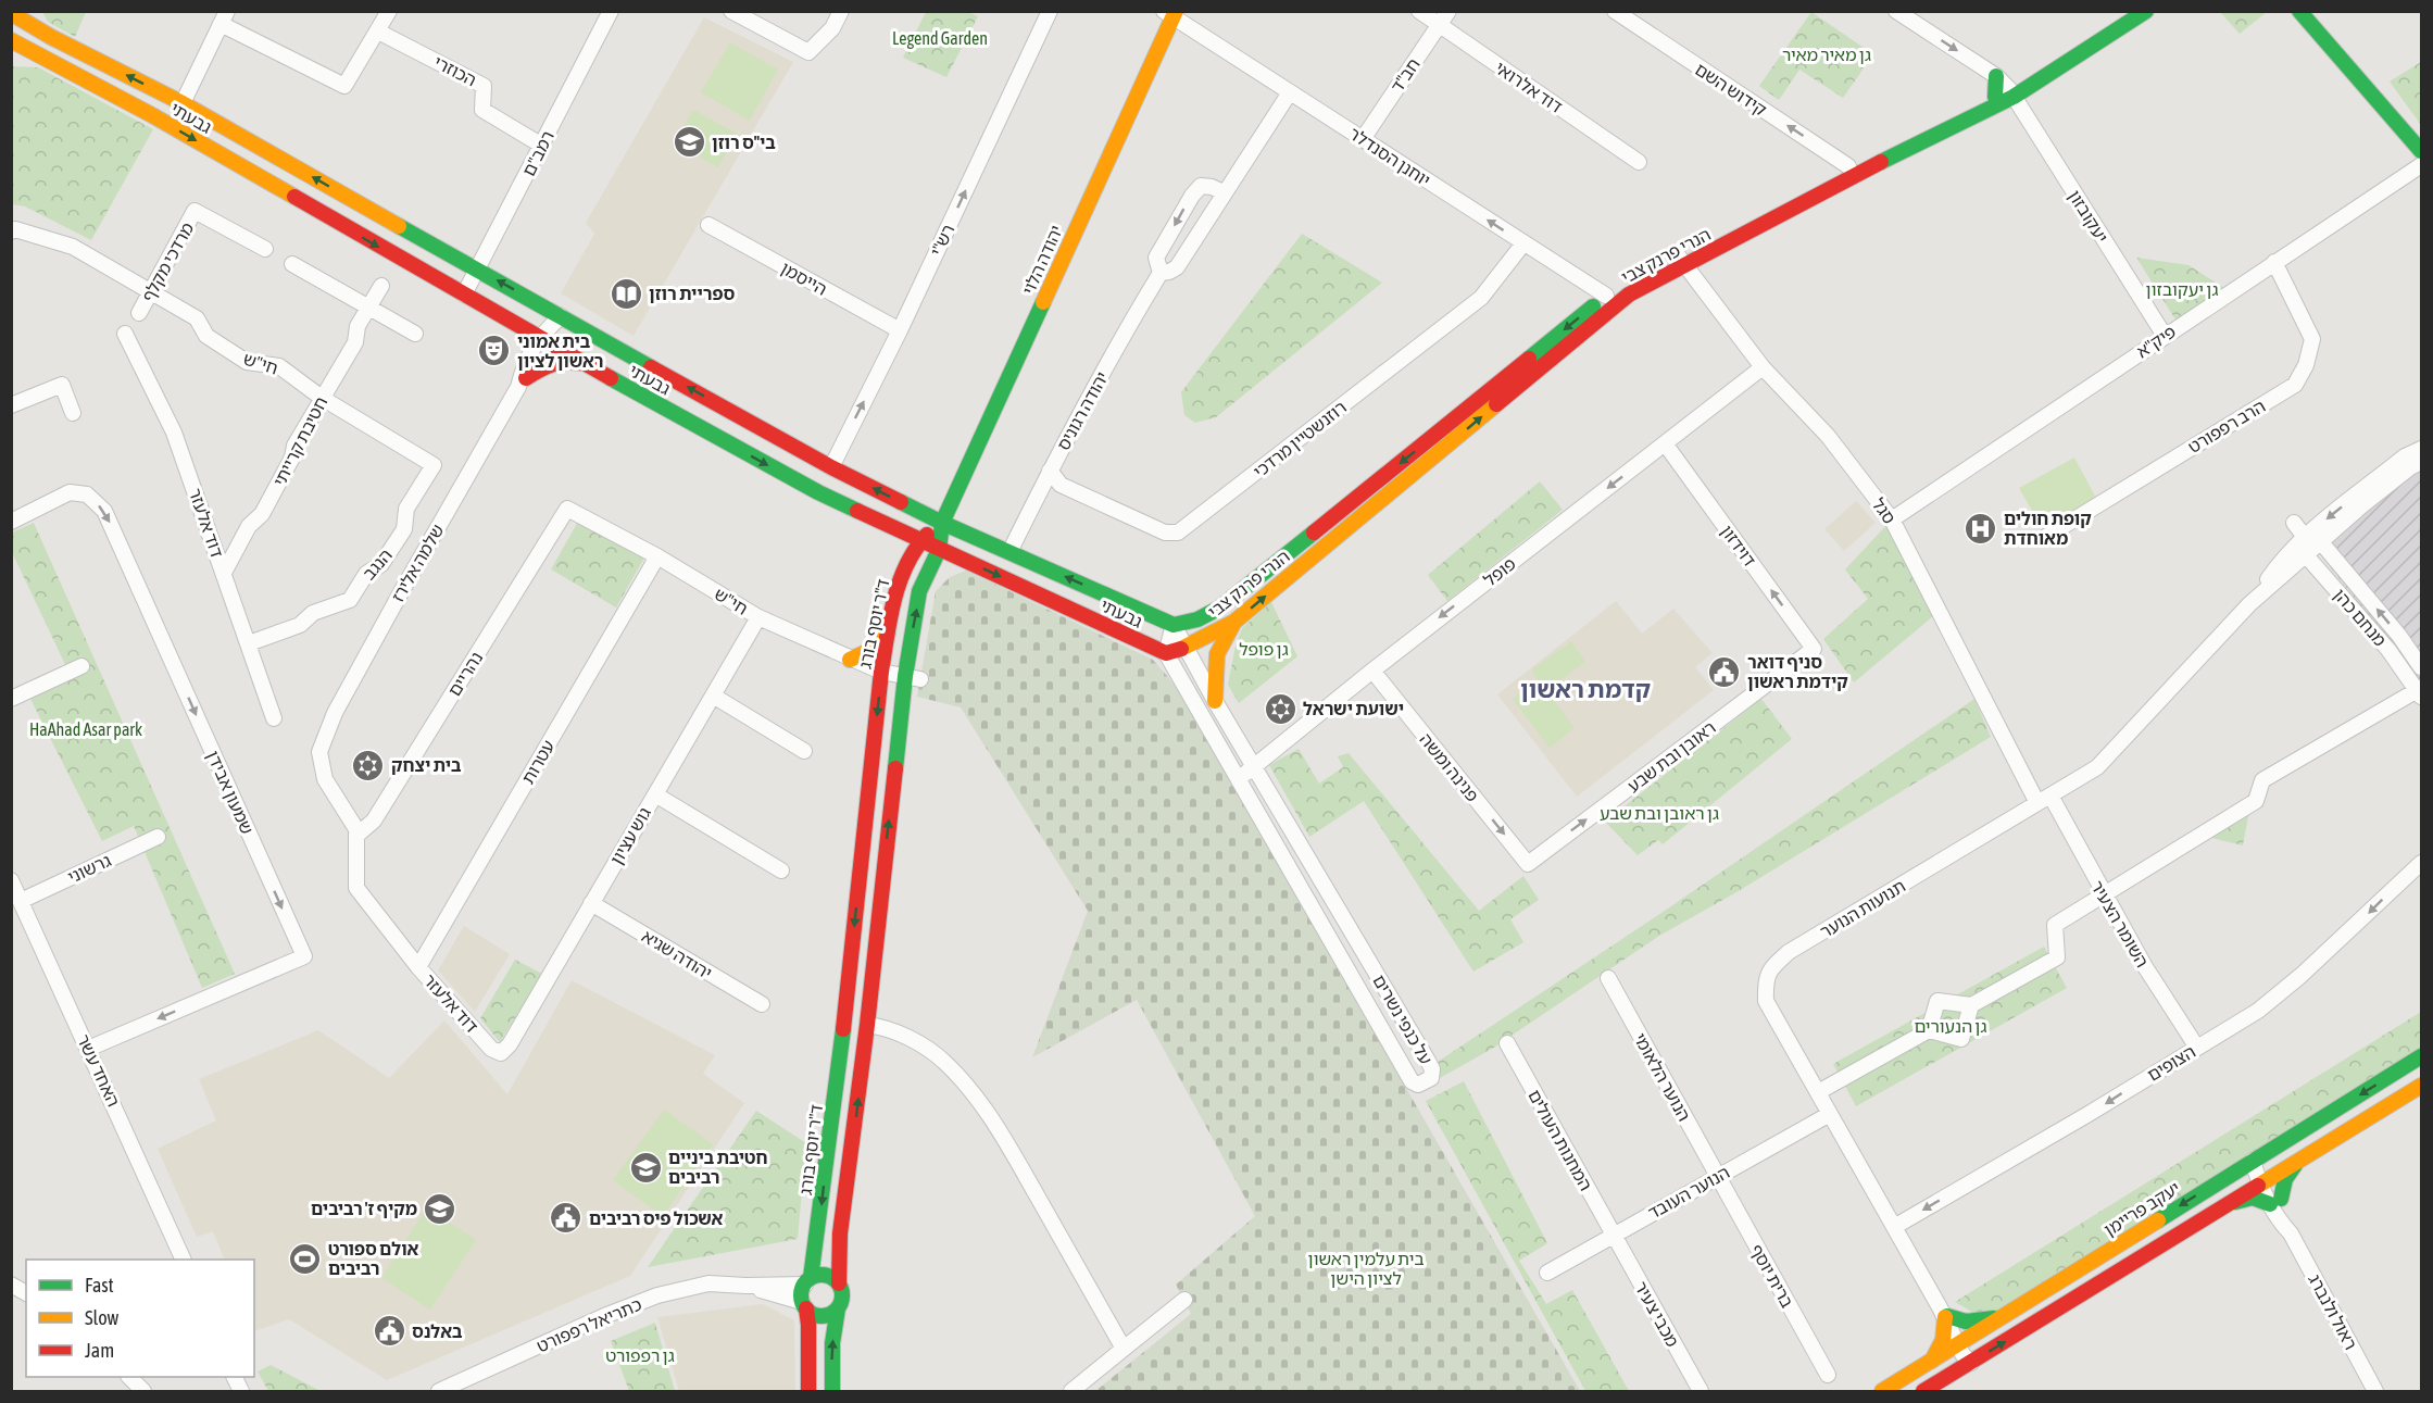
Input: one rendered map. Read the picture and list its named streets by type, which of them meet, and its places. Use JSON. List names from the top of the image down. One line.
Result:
{"streets":{"street":["הכוזרי","חב\"ד","דוד אלרואי","קידוש השם","גבעתי","רמב\"ם","יוחנן הסנדלר","יעקובזון","רש\"י","הנרי פרנק צבי","יהודה הלוי","מרדכי מקלף","הייסמן","פיק\"א","חי\"ש","יהודה רגוניס","הרב רפפורט","רוזנשטיין מרדכי","חטיבת קרייתי","סגל","דוד אלעזר","דוידזון","שלמה אלירז","הנגב","פופל","מנחם כהן","ד\"ר יוסף בורג","נהריים","ראובן ובת שבע","עטרות","פנינה ומשה","שמעון אבידן","גוש עציון","גרשוני","תנועות הנוער","השומר הצעיר","יהודה שגיא","על כנפי נשרים","הצופים","האחד עשר","הנוער הלאומי","המחנות העולים","הנוער העובד","יעקב פריימן","ברית יוסף","ראול ולנברג","מכבי צעיר","כתריאל רפפורט"]},"crossings":[["הכוזרי","רמב\"ם"],["חב\"ד","דוד אלרואי"],["חב\"ד","יוחנן הסנדלר"],["קידוש השם","הנרי פרנק צבי"],["גבעתי","רמב\"ם"],["גבעתי","רש\"י"],["גבעתי","הנרי פרנק צבי"],["גבעתי","יהודה הלוי"],["גבעתי","יהודה רגוניס"],["גבעתי","שלמה אלירז"],["גבעתי","ד\"ר יוסף בורג"],["גבעתי","על כנפי נשרים"],["יוחנן הסנדלר","הנרי פרנק צבי"],["יוחנן הסנדלר","יהודה הלוי"],["יוחנן הסנדלר","יהודה רגוניס"],["יוחנן הסנדלר","רוזנשטיין מרדכי"],["יעקובזון","הנרי פרנק צבי"],["יעקובזון","פיק\"א"],["רש\"י","הייסמן"],["הנרי פרנק צבי","סגל"],["הנרי פרנק צבי","על כנפי נשרים"],["יהודה הלוי","ד\"ר יוסף בורג"],["מרדכי מקלף","חי\"ש"],["פיק\"א","הרב רפפורט"],["פיק\"א","סגל"],["חי\"ש","חטיבת קרייתי"],["חי\"ש","הנגב"],["חי\"ש","ד\"ר יוסף בורג"],["חי\"ש","נהריים"],["חי\"ש","עטרות"],["חי\"ש","גוש עציון"],["יהודה רגוניס","רוזנשטיין מרדכי"],["חטיבת קרייתי","דוד אלעזר"],["סגל","פופל"],["סגל","תנועות הנוער"],["סגל","השומר הצעיר"],["דוד אלעזר","שלמה אלירז"],["דוד אלעזר","הנגב"],["דוד אלעזר","עטרות"],["דוד אלעזר","גוש עציון"],["דוידזון","פופל"],["דוידזון","ראובן ובת שבע"],["שלמה אלירז","נהריים"],["פופל","פנינה ומשה"],["פופל","על כנפי נשרים"],["מנחם כהן","תנועות הנוער"],["ד\"ר יוסף בורג","כתריאל רפפורט"],["ראובן ובת שבע","פנינה ומשה"],["שמעון אבידן","האחד עשר"],["גוש עציון","יהודה שגיא"],["גרשוני","האחד עשר"],["תנועות הנוער","השומר הצעיר"],["תנועות הנוער","הצופים"],["תנועות הנוער","הנוער העובד"],["תנועות הנוער","יעקב פריימן"],["השומר הצעיר","הצופים"],["הנוער הלאומי","הנוער העובד"],["הנוער הלאומי","ברית יוסף"],["המחנות העולים","הנוער העובד"],["המחנות העולים","מכבי צעיר"],["הנוער העובד","ברית יוסף"],["הנוער העובד","מכבי צעיר"],["יעקב פריימן","ראול ולנברג"]],"one_way":["קידוש השם","יוחנן הסנדלר","רש\"י","דוידזון","פופל","ראובן ובת שבע","פנינה ומשה","הצופים"],"districts":["קדמת ראשון"],"parks":["Legend Garden","גן מאיר מאיר","גן יעקובזון","גן פופל","HaAhad Asar park","גן ראובן ובת שבע","גן הנעורים","בית עלמין ראשון לציון הישן","גן רפפורט"],"places":{"school or university":["בי\"ס רוזן","חטיבת ביניים רביבים","מקיף ז' רביבים"],"library":["ספריית רוזן"],"theatre":["בית אמוני ראשון לציון"],"hospital":["קופת חולים מאוחדת"],"public building":["סניף דואר קידמת ראשון","אשכול פיס רביבים","באלנס"],"synagogue":["ישועת ישראל","בית יצחק"],"sports":["אולם ספורט רביבים"]},"legend":["Fast","Slow","Jam"]}
